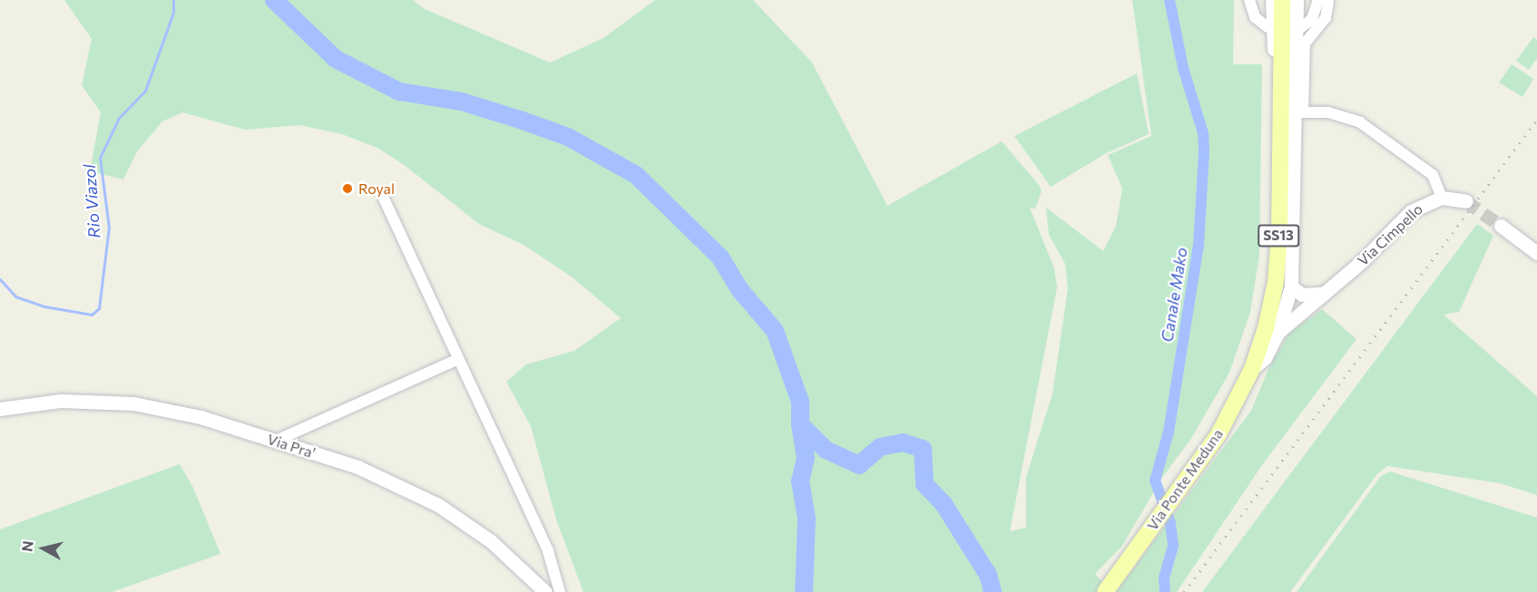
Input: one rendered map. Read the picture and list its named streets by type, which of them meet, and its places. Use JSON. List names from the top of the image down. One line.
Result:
{"streets":{"main road":["SS13","Via Ponte Meduna"],"street":["Via Cimpello","Via Pra'"]},"crossings":[["Via Cimpello","Via Ponte Meduna"]],"water":["Rio Viazol","Canale Mako"],"places":["Royal"],"north":"left"}
